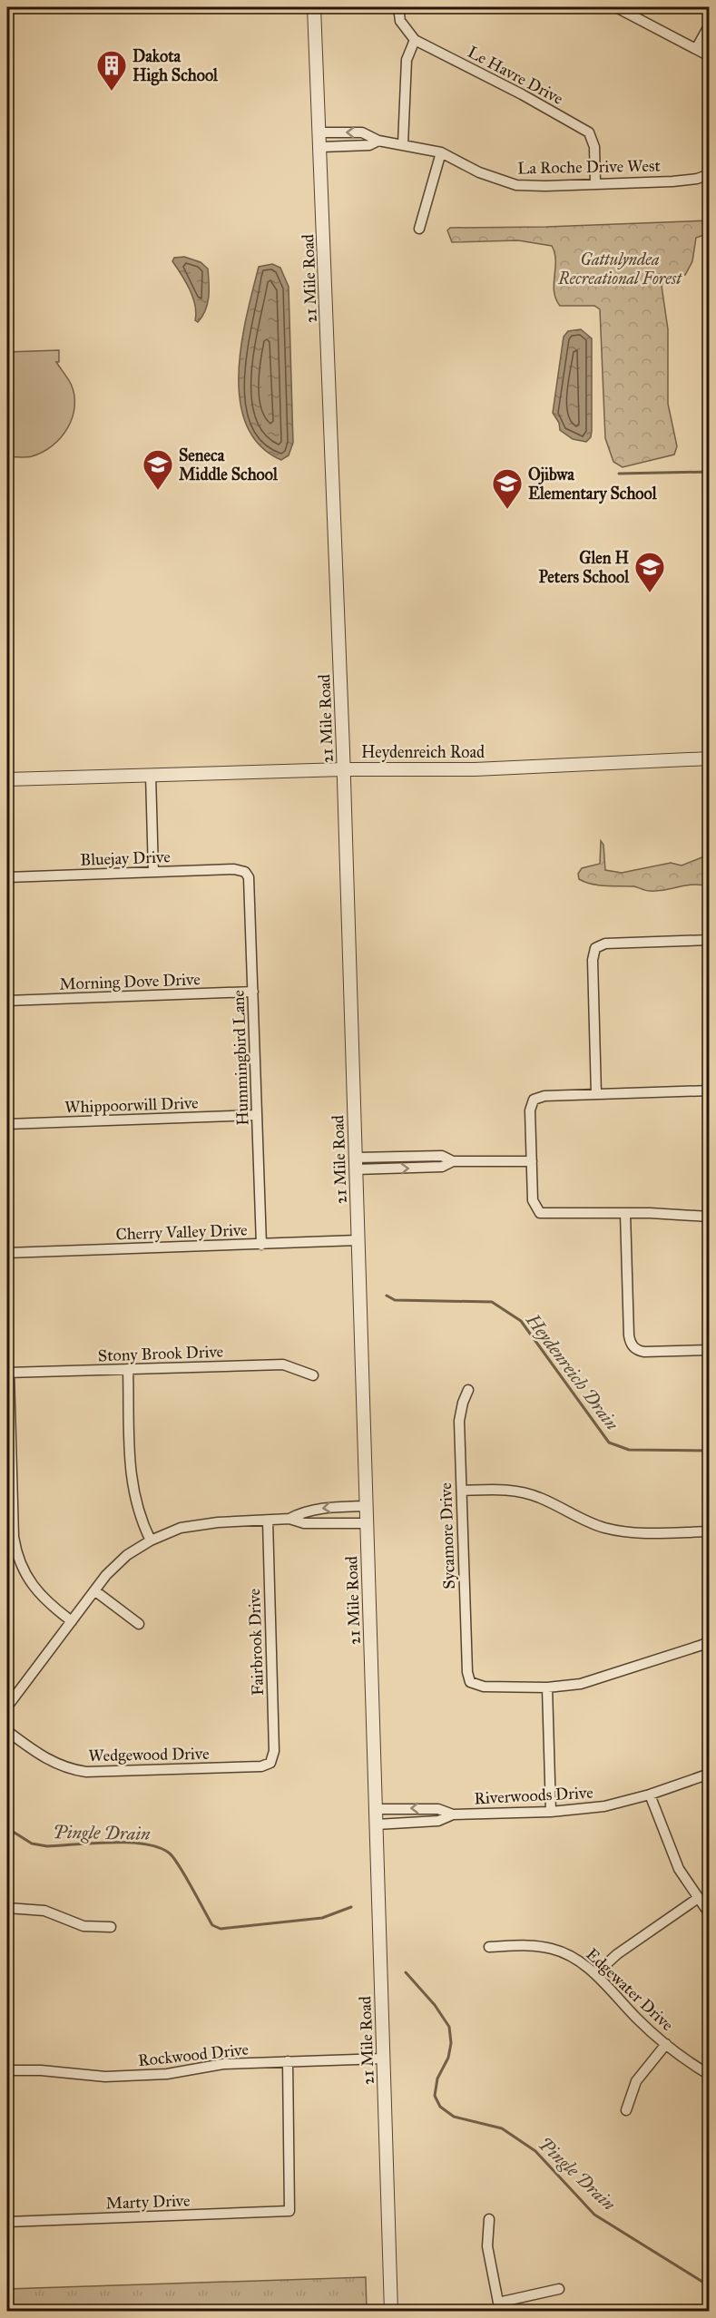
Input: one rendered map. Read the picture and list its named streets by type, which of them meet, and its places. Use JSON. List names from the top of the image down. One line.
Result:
{"streets":{"street":["Le Havre Drive","La Roche Drive West","21 Mile Road","Heydenreich Road","Bluejay Drive","Morning Dove Drive","Hummingbird Lane","Whippoorwill Drive","Cherry Valley Drive","Stony Brook Drive","Sycamore Drive","Fairbrook Drive","Wedgewood Drive","Riverwoods Drive","Edgewater Drive","Rockwood Drive","Marty Drive"]},"crossings":[["Le Havre Drive","La Roche Drive West"],["La Roche Drive West","21 Mile Road"],["21 Mile Road","Heydenreich Road"],["21 Mile Road","Cherry Valley Drive"],["21 Mile Road","Riverwoods Drive"],["21 Mile Road","Rockwood Drive"],["Bluejay Drive","Hummingbird Lane"],["Morning Dove Drive","Hummingbird Lane"],["Hummingbird Lane","Whippoorwill Drive"],["Hummingbird Lane","Cherry Valley Drive"],["Fairbrook Drive","Wedgewood Drive"],["Rockwood Drive","Marty Drive"]],"water":["Heydenreich Drain","Pingle Drain"],"parks":["Gattulyndea Recreational Forest"],"places":{"building":["Dakota High School"],"school or university":["Seneca Middle School","Ojibwa Elementary School","Glen H Peters School"]}}
